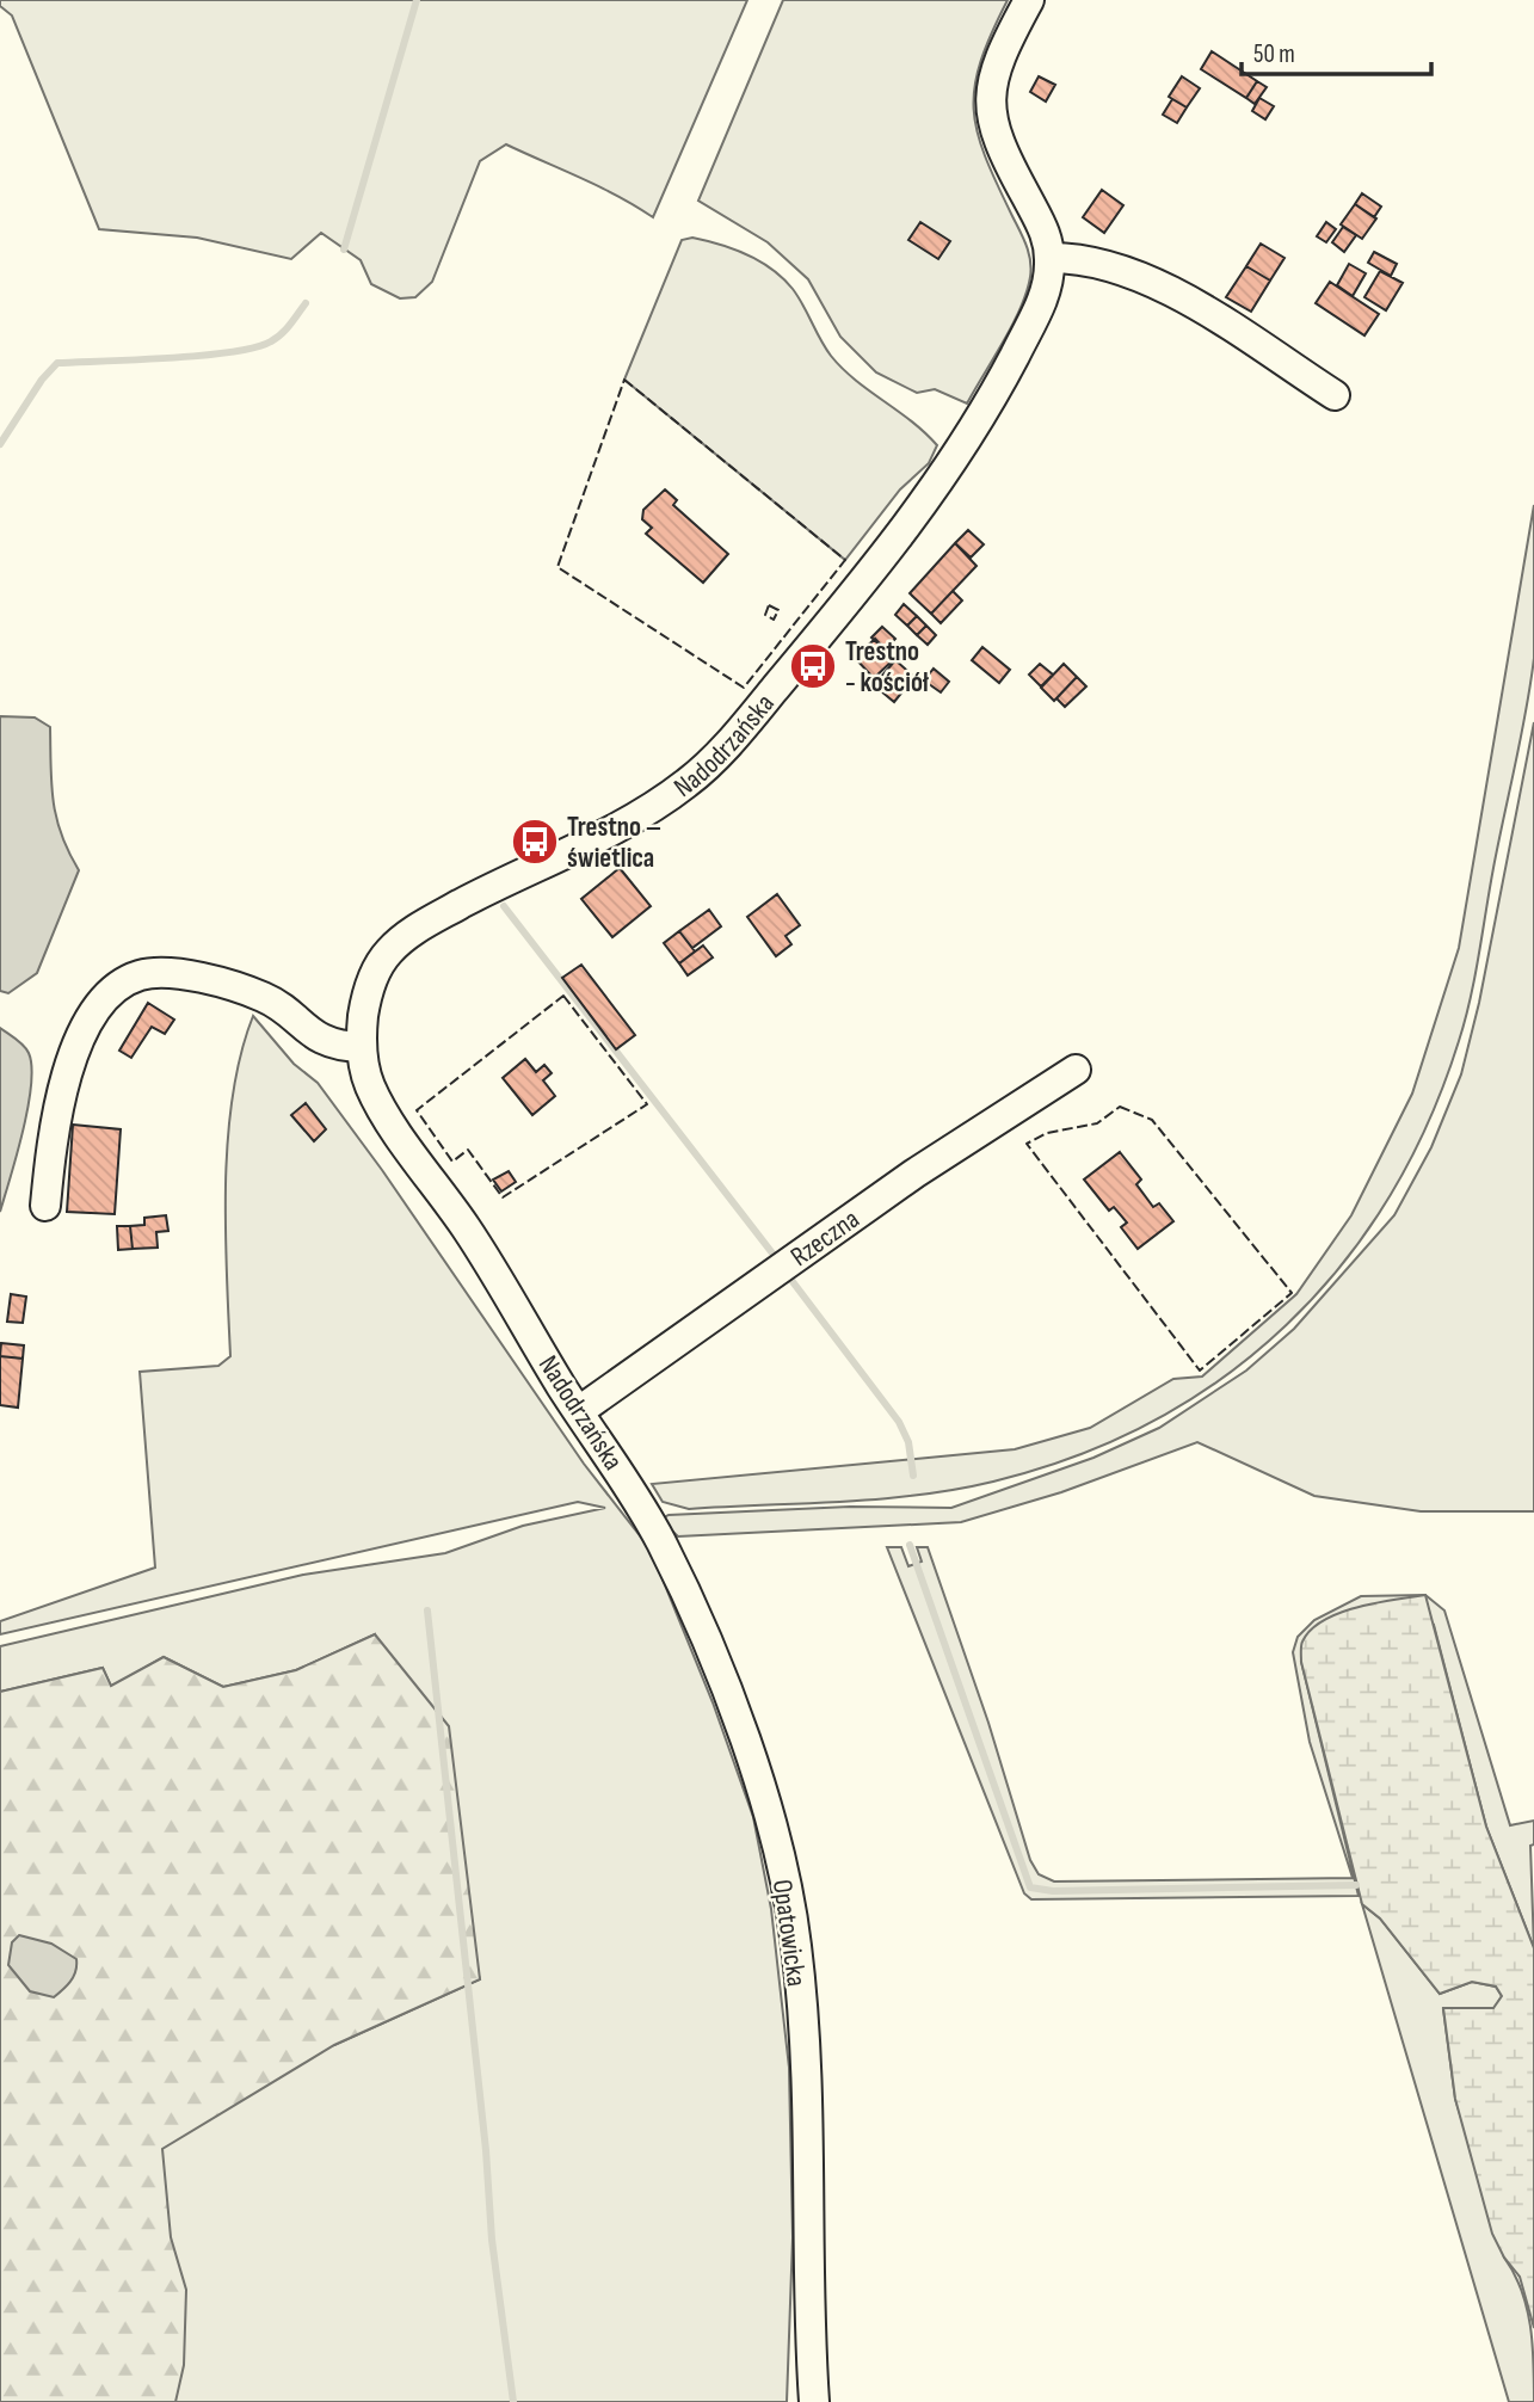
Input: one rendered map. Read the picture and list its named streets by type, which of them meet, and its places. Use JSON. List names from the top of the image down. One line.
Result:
{"streets":{"street":["Nadodrzańska","Rzeczna","Opatowicka"]},"crossings":[["Nadodrzańska","Rzeczna"],["Nadodrzańska","Opatowicka"]],"places":{"bus stop":["Trestno - kościół","Trestno – świetlica"]},"scale_bar":"50 m"}
